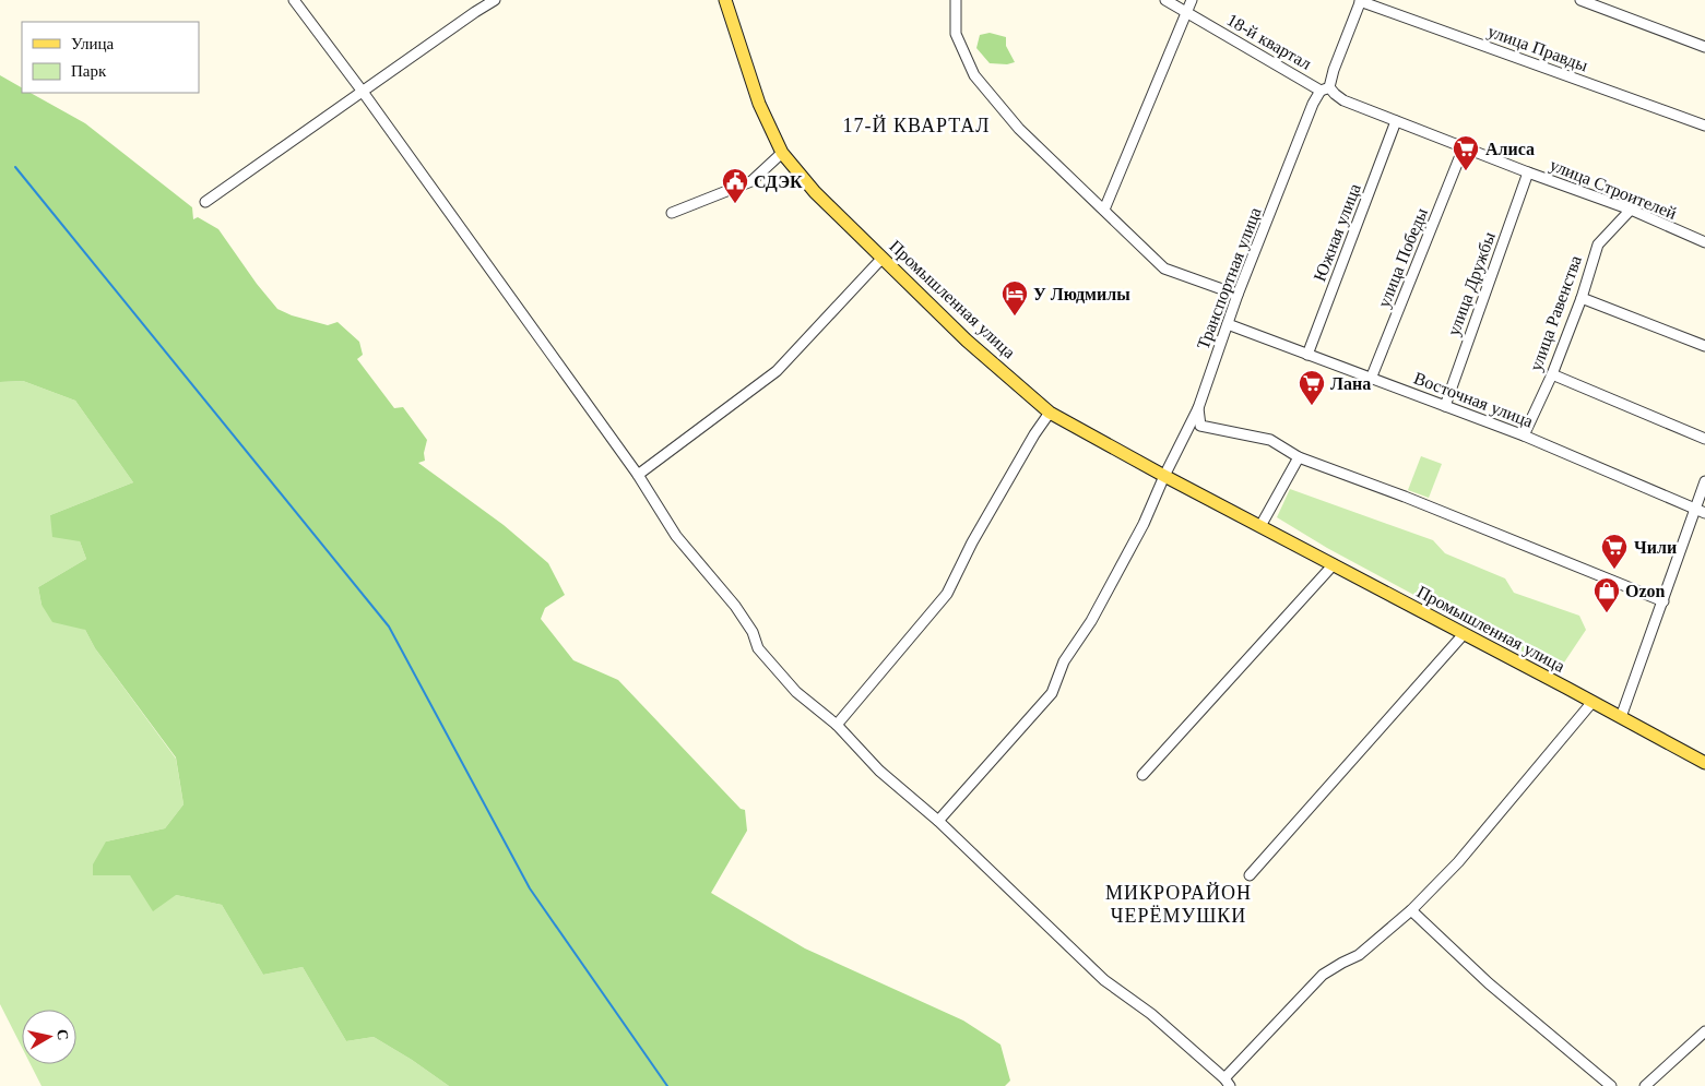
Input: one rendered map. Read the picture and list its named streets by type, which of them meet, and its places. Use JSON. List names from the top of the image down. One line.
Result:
{"streets":{"main road":["Промышленная улица"],"street":["18-й квартал","улица Правды","улица Строителей","Южная улица","улица Победы","Транспортная улица","улица Дружбы","улица Равенства","Восточная улица"]},"crossings":[["18-й квартал","улица Строителей"],["18-й квартал","Транспортная улица"],["улица Правды","Транспортная улица"],["улица Строителей","Южная улица"],["улица Строителей","улица Победы"],["улица Строителей","Транспортная улица"],["улица Строителей","улица Дружбы"],["улица Строителей","улица Равенства"],["Южная улица","Восточная улица"],["улица Победы","Восточная улица"],["Транспортная улица","Промышленная улица"],["Транспортная улица","Восточная улица"],["улица Дружбы","Восточная улица"],["улица Равенства","Восточная улица"]],"districts":["17-Й КВАРТАЛ","МИКРОРАЙОН ЧЕРЁМУШКИ"],"places":{"supermarket":["Алиса","Лана","Чили"],"public building":["СДЭК"],"hotel":["У Людмилы"],"shop":["Ozon"]},"legend":["Улица","Парк"],"north":"right"}
